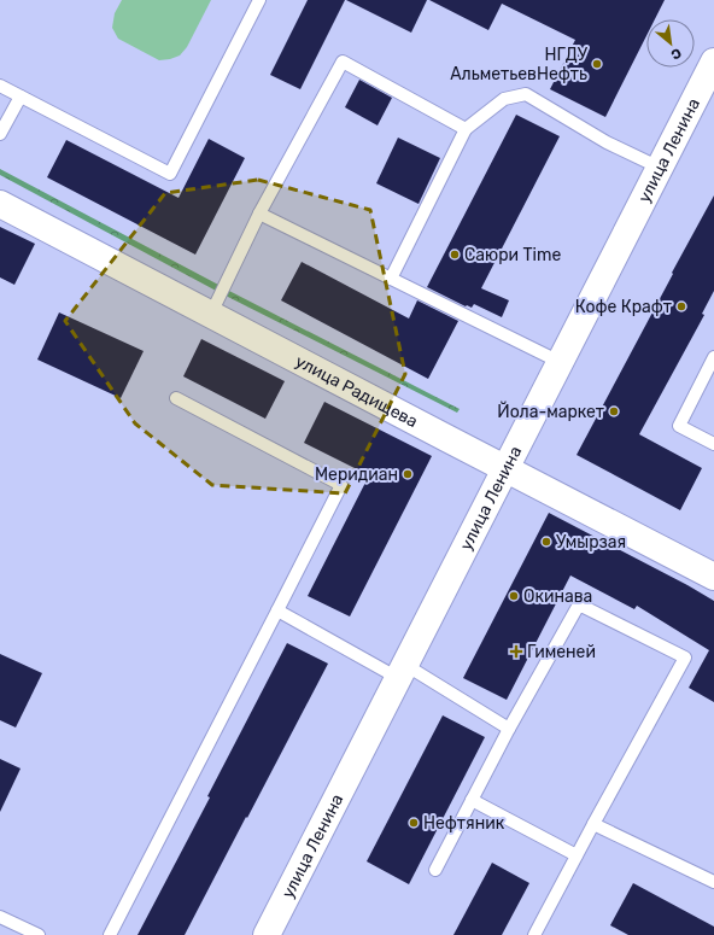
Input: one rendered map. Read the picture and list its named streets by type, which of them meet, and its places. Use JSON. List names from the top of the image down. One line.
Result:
{"streets":{"main road":["улица Ленина","улица Радищева"]},"crossings":[["улица Ленина","улица Радищева"]],"places":{"other":["НГДУ АльметьевНефть","Саюри Time","Кофе Крафт","Йола-маркет","Меридиан","Умырзая","Окинава","Нефтяник"],"health":["Гименей"]},"north":"bottom right"}
